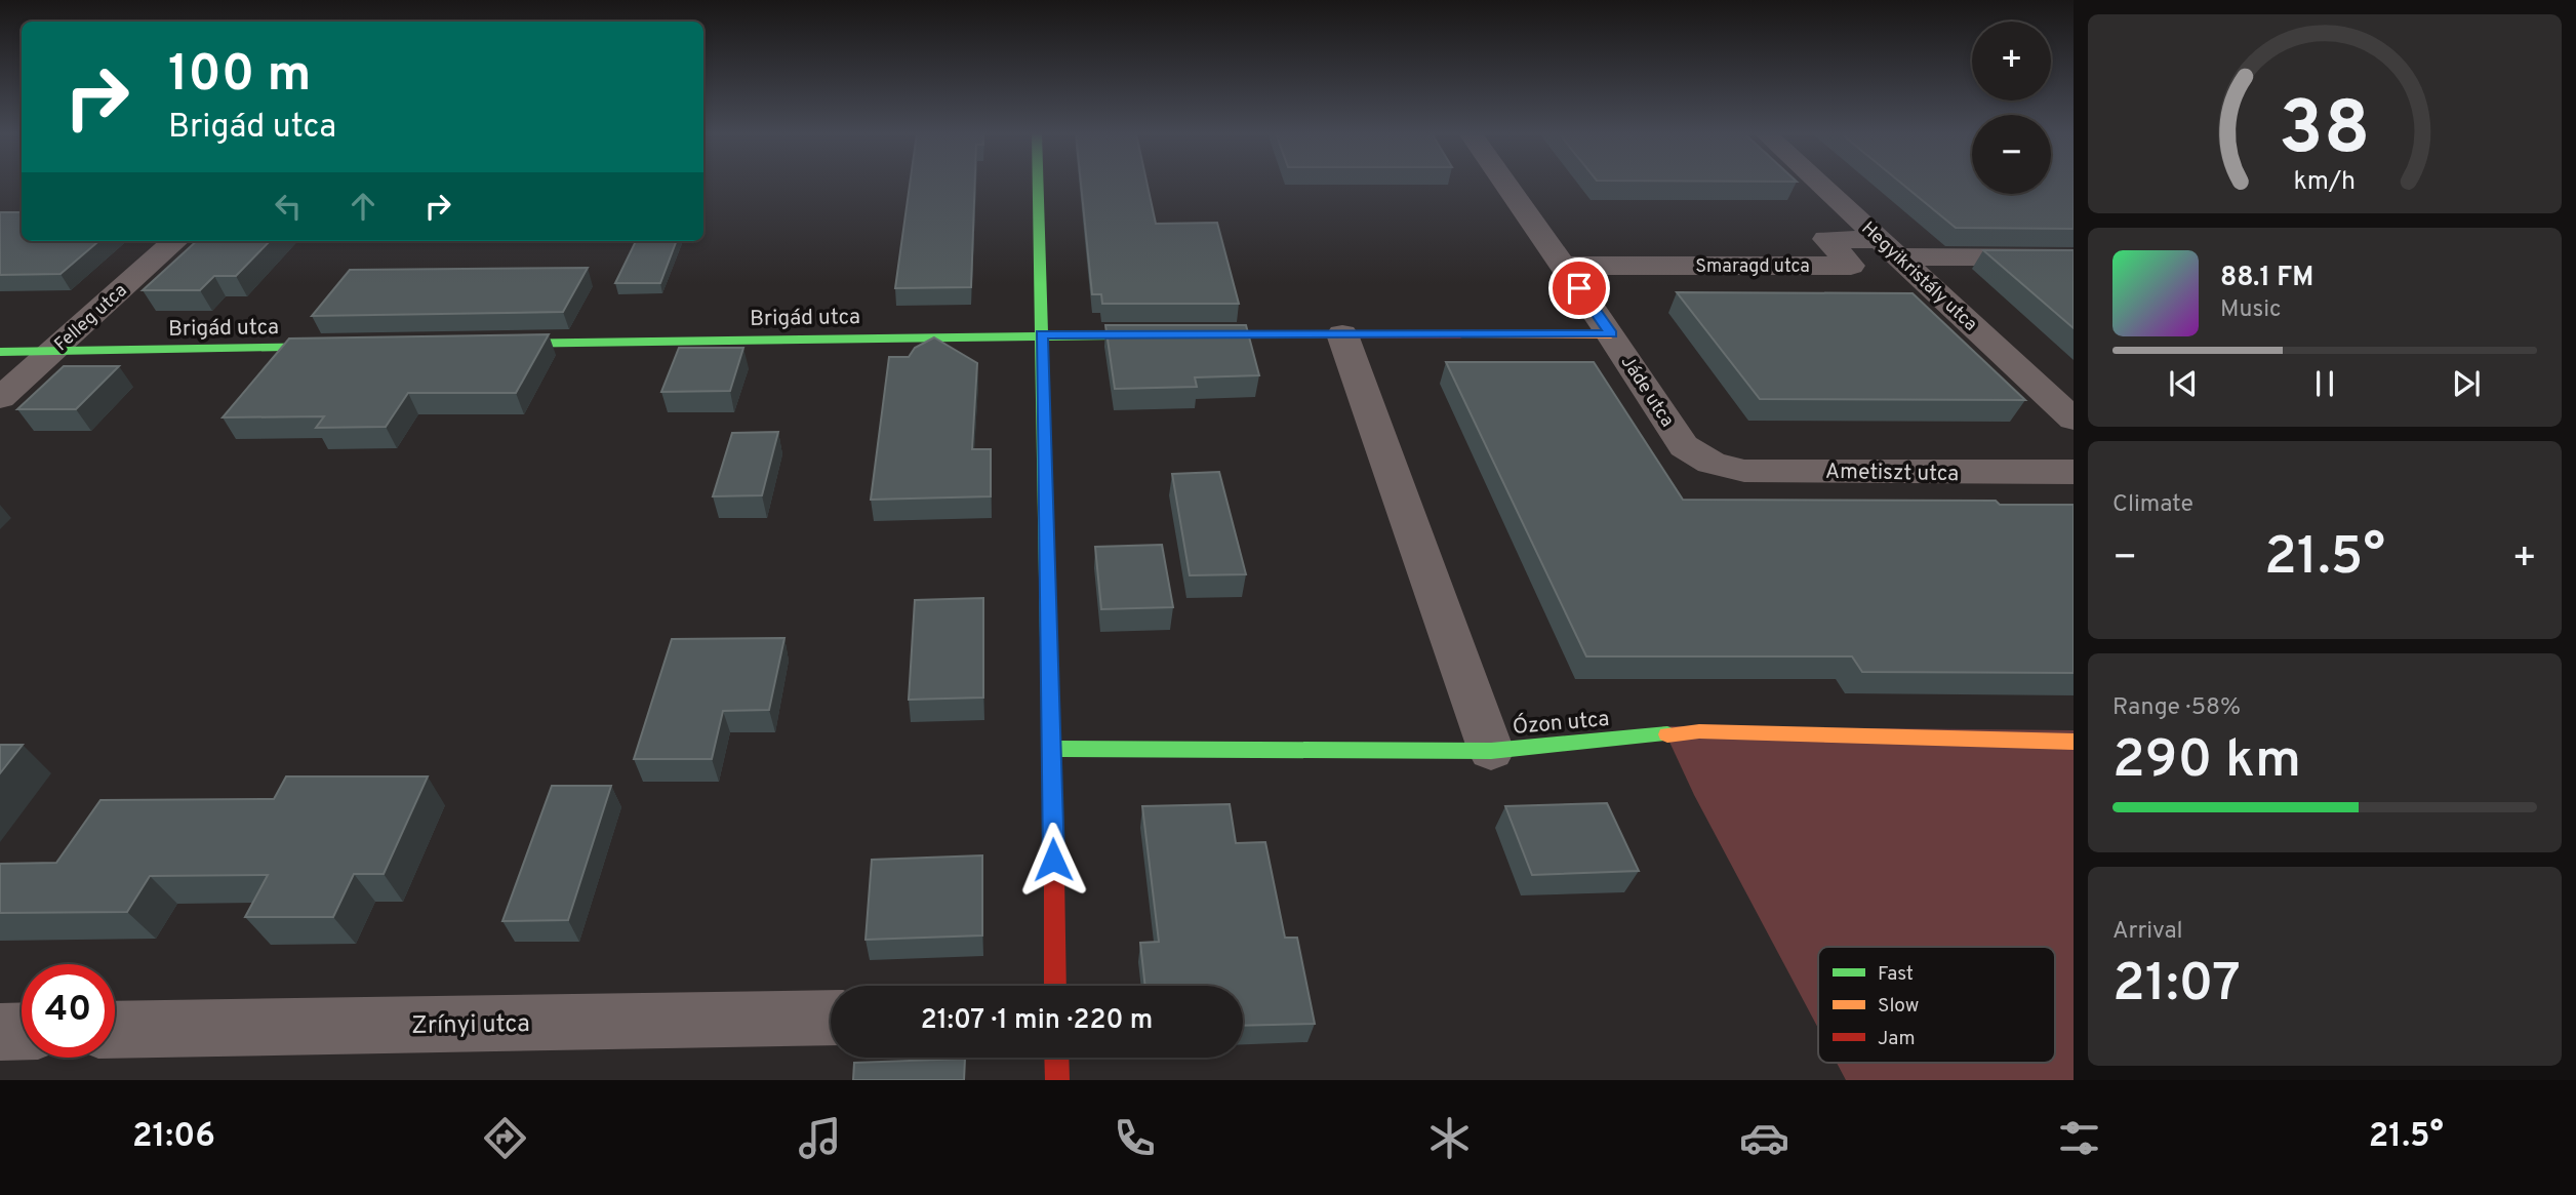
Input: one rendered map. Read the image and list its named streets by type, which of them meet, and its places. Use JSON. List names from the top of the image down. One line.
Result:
{"streets":{"street":["Smaragd utca","Hegyikristály utca","Felleg utca","Brigád utca","Jáde utca","Ametiszt utca","Ózon utca","Zrínyi utca"]},"crossings":[["Smaragd utca","Hegyikristály utca"],["Smaragd utca","Jáde utca"],["Felleg utca","Brigád utca"],["Brigád utca","Jáde utca"],["Jáde utca","Ametiszt utca"]],"legend":["Fast","Slow","Jam"],"page":{"map_buttons":["+","−"],"turn":["100 m","Brigád utca"],"song":["88.1 FM","Music"],"tile":["Climate",["Range · 58%","290 km"],["Arrival","21:07"]],"heat":["−","21.5°","+"],"limit":"40","trip":"21:07 · 1 min · 220 m","tabs":["21:06","21.5°"],"gauge":["38","km/h"]}}
